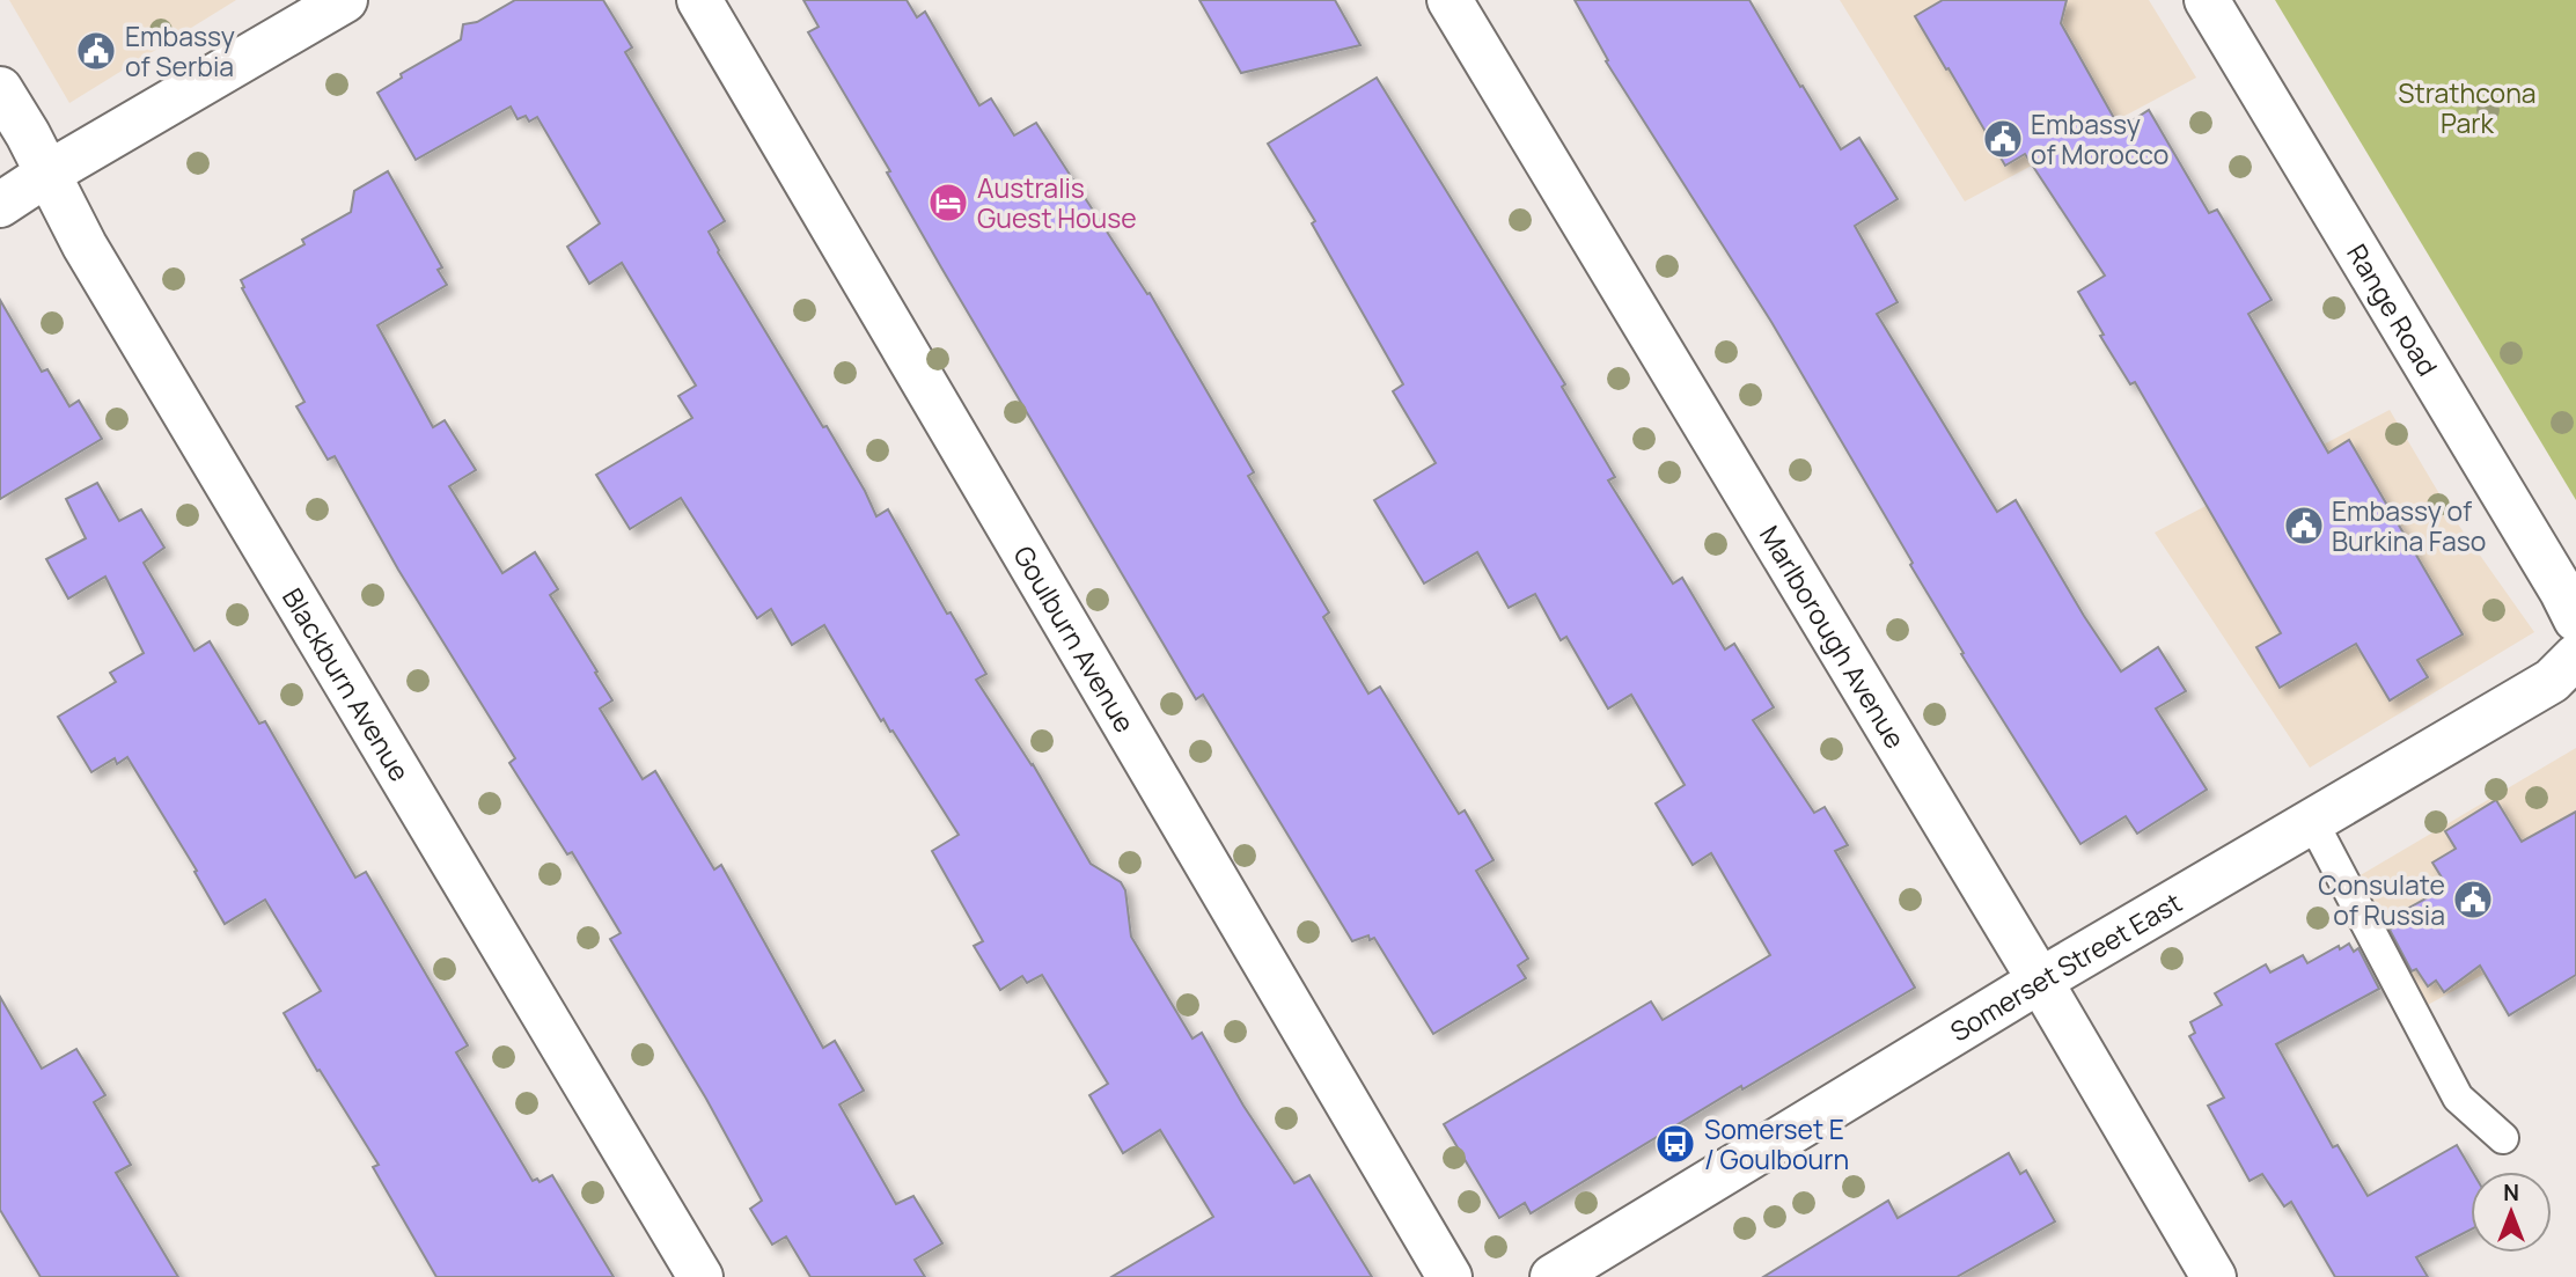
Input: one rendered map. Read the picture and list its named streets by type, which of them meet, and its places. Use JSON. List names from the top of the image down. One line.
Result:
{"streets":{"street":["Range Road","Goulburn Avenue","Marlborough Avenue","Blackburn Avenue","Somerset Street East"]},"crossings":[["Marlborough Avenue","Somerset Street East"]],"parks":["Strathcona Park"],"places":{"public building":["Embassy of Serbia","Embassy of Morocco","Embassy of Burkina Faso","Consulate of Russia"],"hotel":["Australis Guest House"],"bus stop":["Somerset E / Goulbourn"]},"north":"top"}
